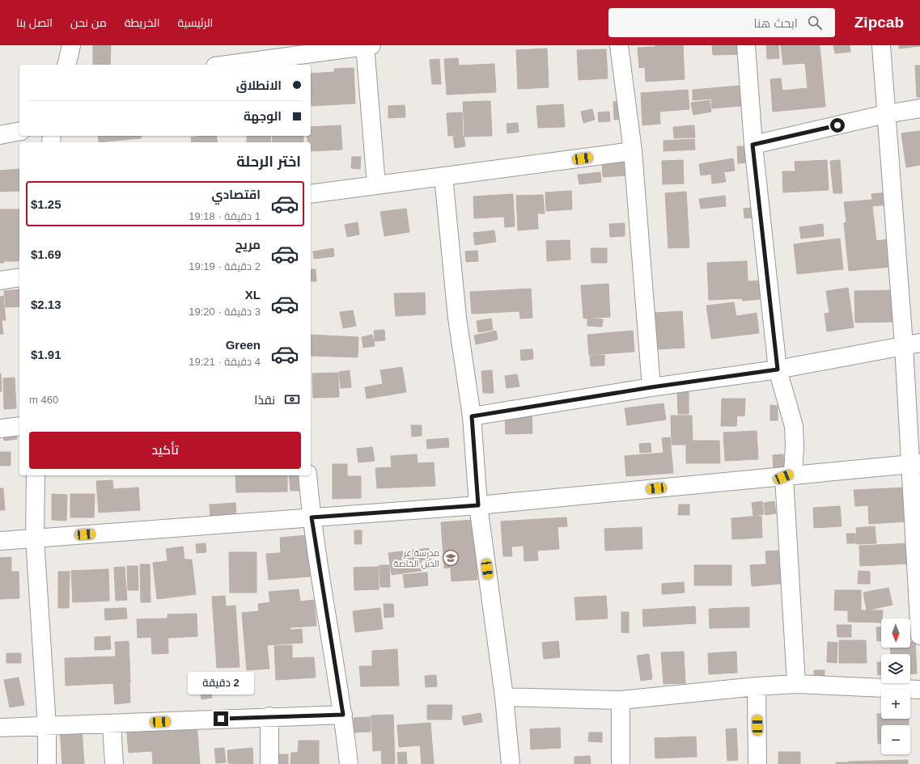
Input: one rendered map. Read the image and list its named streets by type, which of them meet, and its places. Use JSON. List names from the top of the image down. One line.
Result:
{"places":{"school or university":["مدرسة عز الدين الخاصة"]},"north":"bottom","page":{"header":"Zipcab","search":"ابحث هنا","nav":["الرئيسية","الخريطة","من نحن","اتصل بنا"],"banner":["الانطلاق","الوجهة"],"heading":"اختر الرحلة","list":[{"name":"اقتصادي","note":"1 دقيقة · 19:18","value":"$1.25"},{"name":"مريح","note":"2 دقيقة · 19:19","value":"$1.69"},{"name":"XL","note":"3 دقيقة · 19:20","value":"$2.13"},{"name":"Green","note":"4 دقيقة · 19:21","value":"$1.91"}],"pay":["نقدًا","460 m"],"buttons":"تأكيد","map_buttons":["+","−"],"bubble":"2 دقيقة"}}
